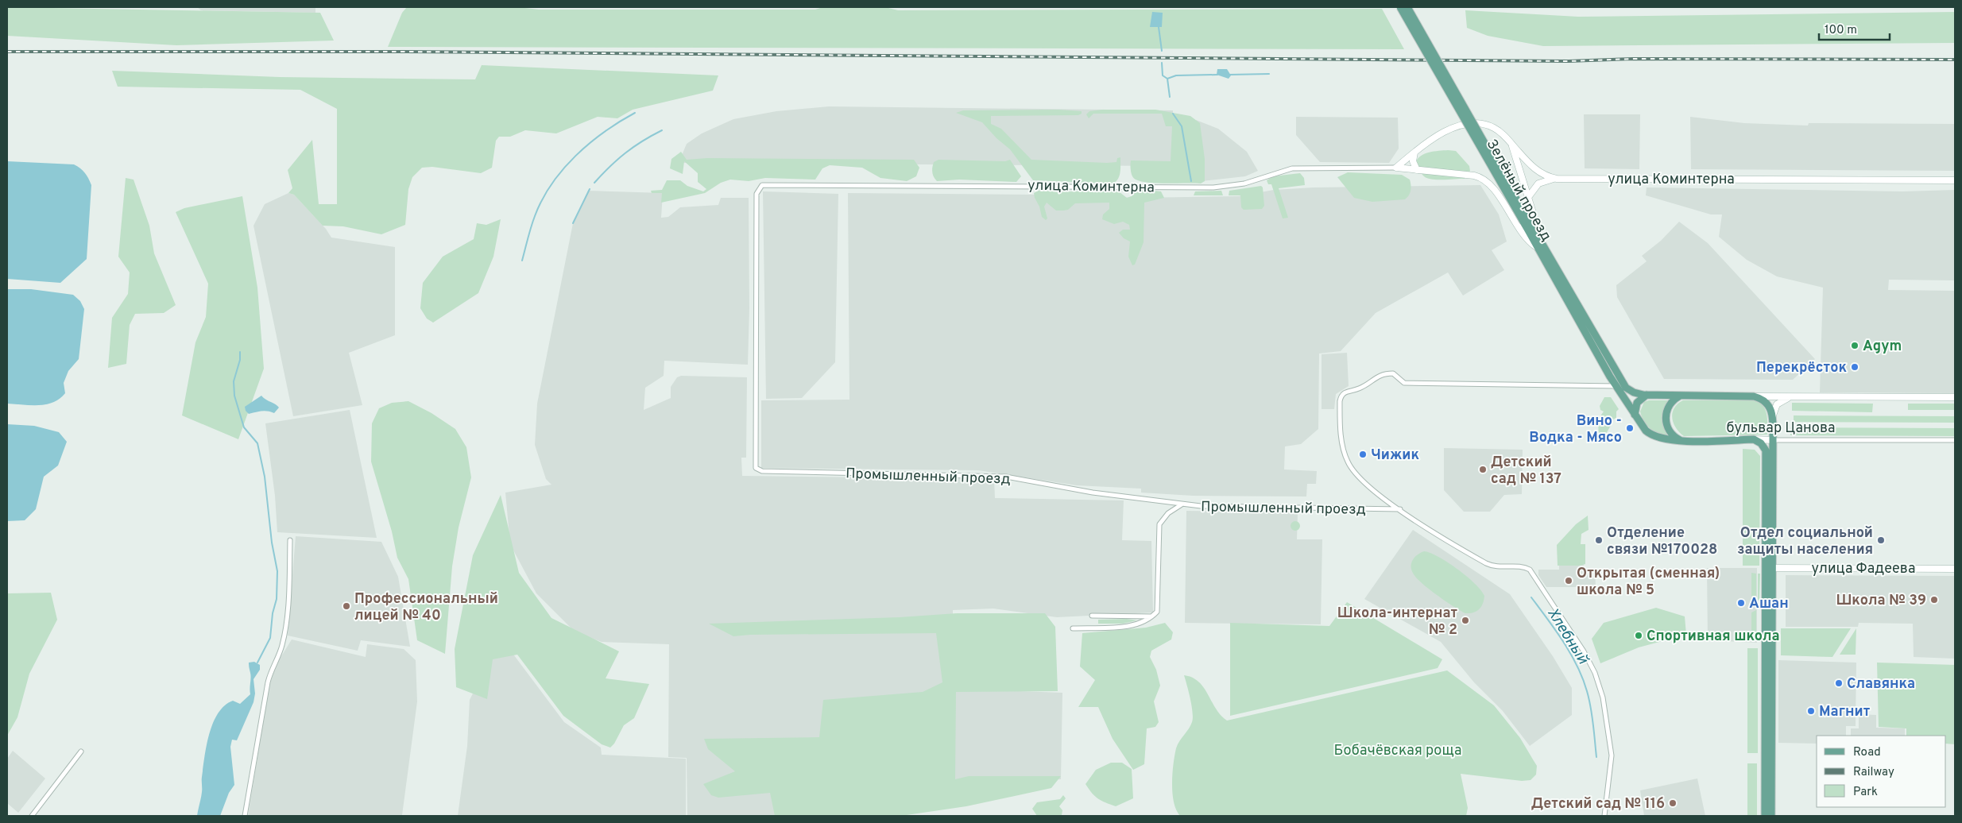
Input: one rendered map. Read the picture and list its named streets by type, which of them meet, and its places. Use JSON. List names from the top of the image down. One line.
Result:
{"streets":{"main road":["Зелёный проезд","бульвар Цанова"],"street":["улица Коминтерна","Промышленный проезд","улица Фадеева"]},"crossings":[["улица Коминтерна","Промышленный проезд"],["Зелёный проезд","бульвар Цанова"]],"water":["Хлебный"],"parks":["Бобачёвская роща"],"places":["Agym","Перекрёсток","Вино - Водка - Мясо","Чижик","Детский сад № 137","Отделение связи №170028","Отдел социальной защиты населения","Открытая (сменная) школа № 5","Школа № 39","Ашан","Профессиональный лицей № 40","Школа-интернат № 2","Спортивная школа","Славянка","Магнит","Детский сад № 116"],"legend":["Road","Railway","Park"],"scale_bar":"100 m"}
